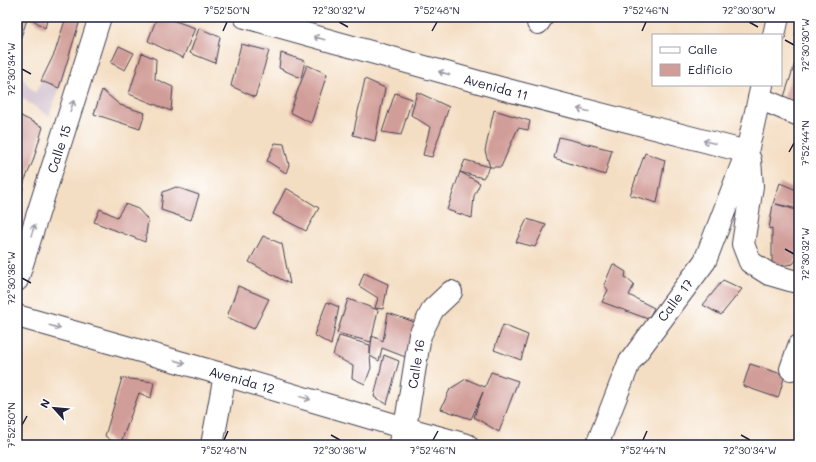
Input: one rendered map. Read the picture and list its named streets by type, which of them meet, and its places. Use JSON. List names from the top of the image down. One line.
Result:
{"streets":{"street":["Avenida 11","Calle 15","Calle 17","Calle 16","Avenida 12"]},"crossings":[["Avenida 11","Calle 17"],["Calle 16","Avenida 12"]],"one_way":["Avenida 11","Calle 15","Avenida 12"],"legend":["Calle","Edificio"],"north":"top left","coordinates":["7°52'50\"N","72°30'32\"W","7°52'48\"N","7°52'46\"N","72°30'30\"W","72°30'34\"W","7°52'44\"N","72°30'36\"W"]}
